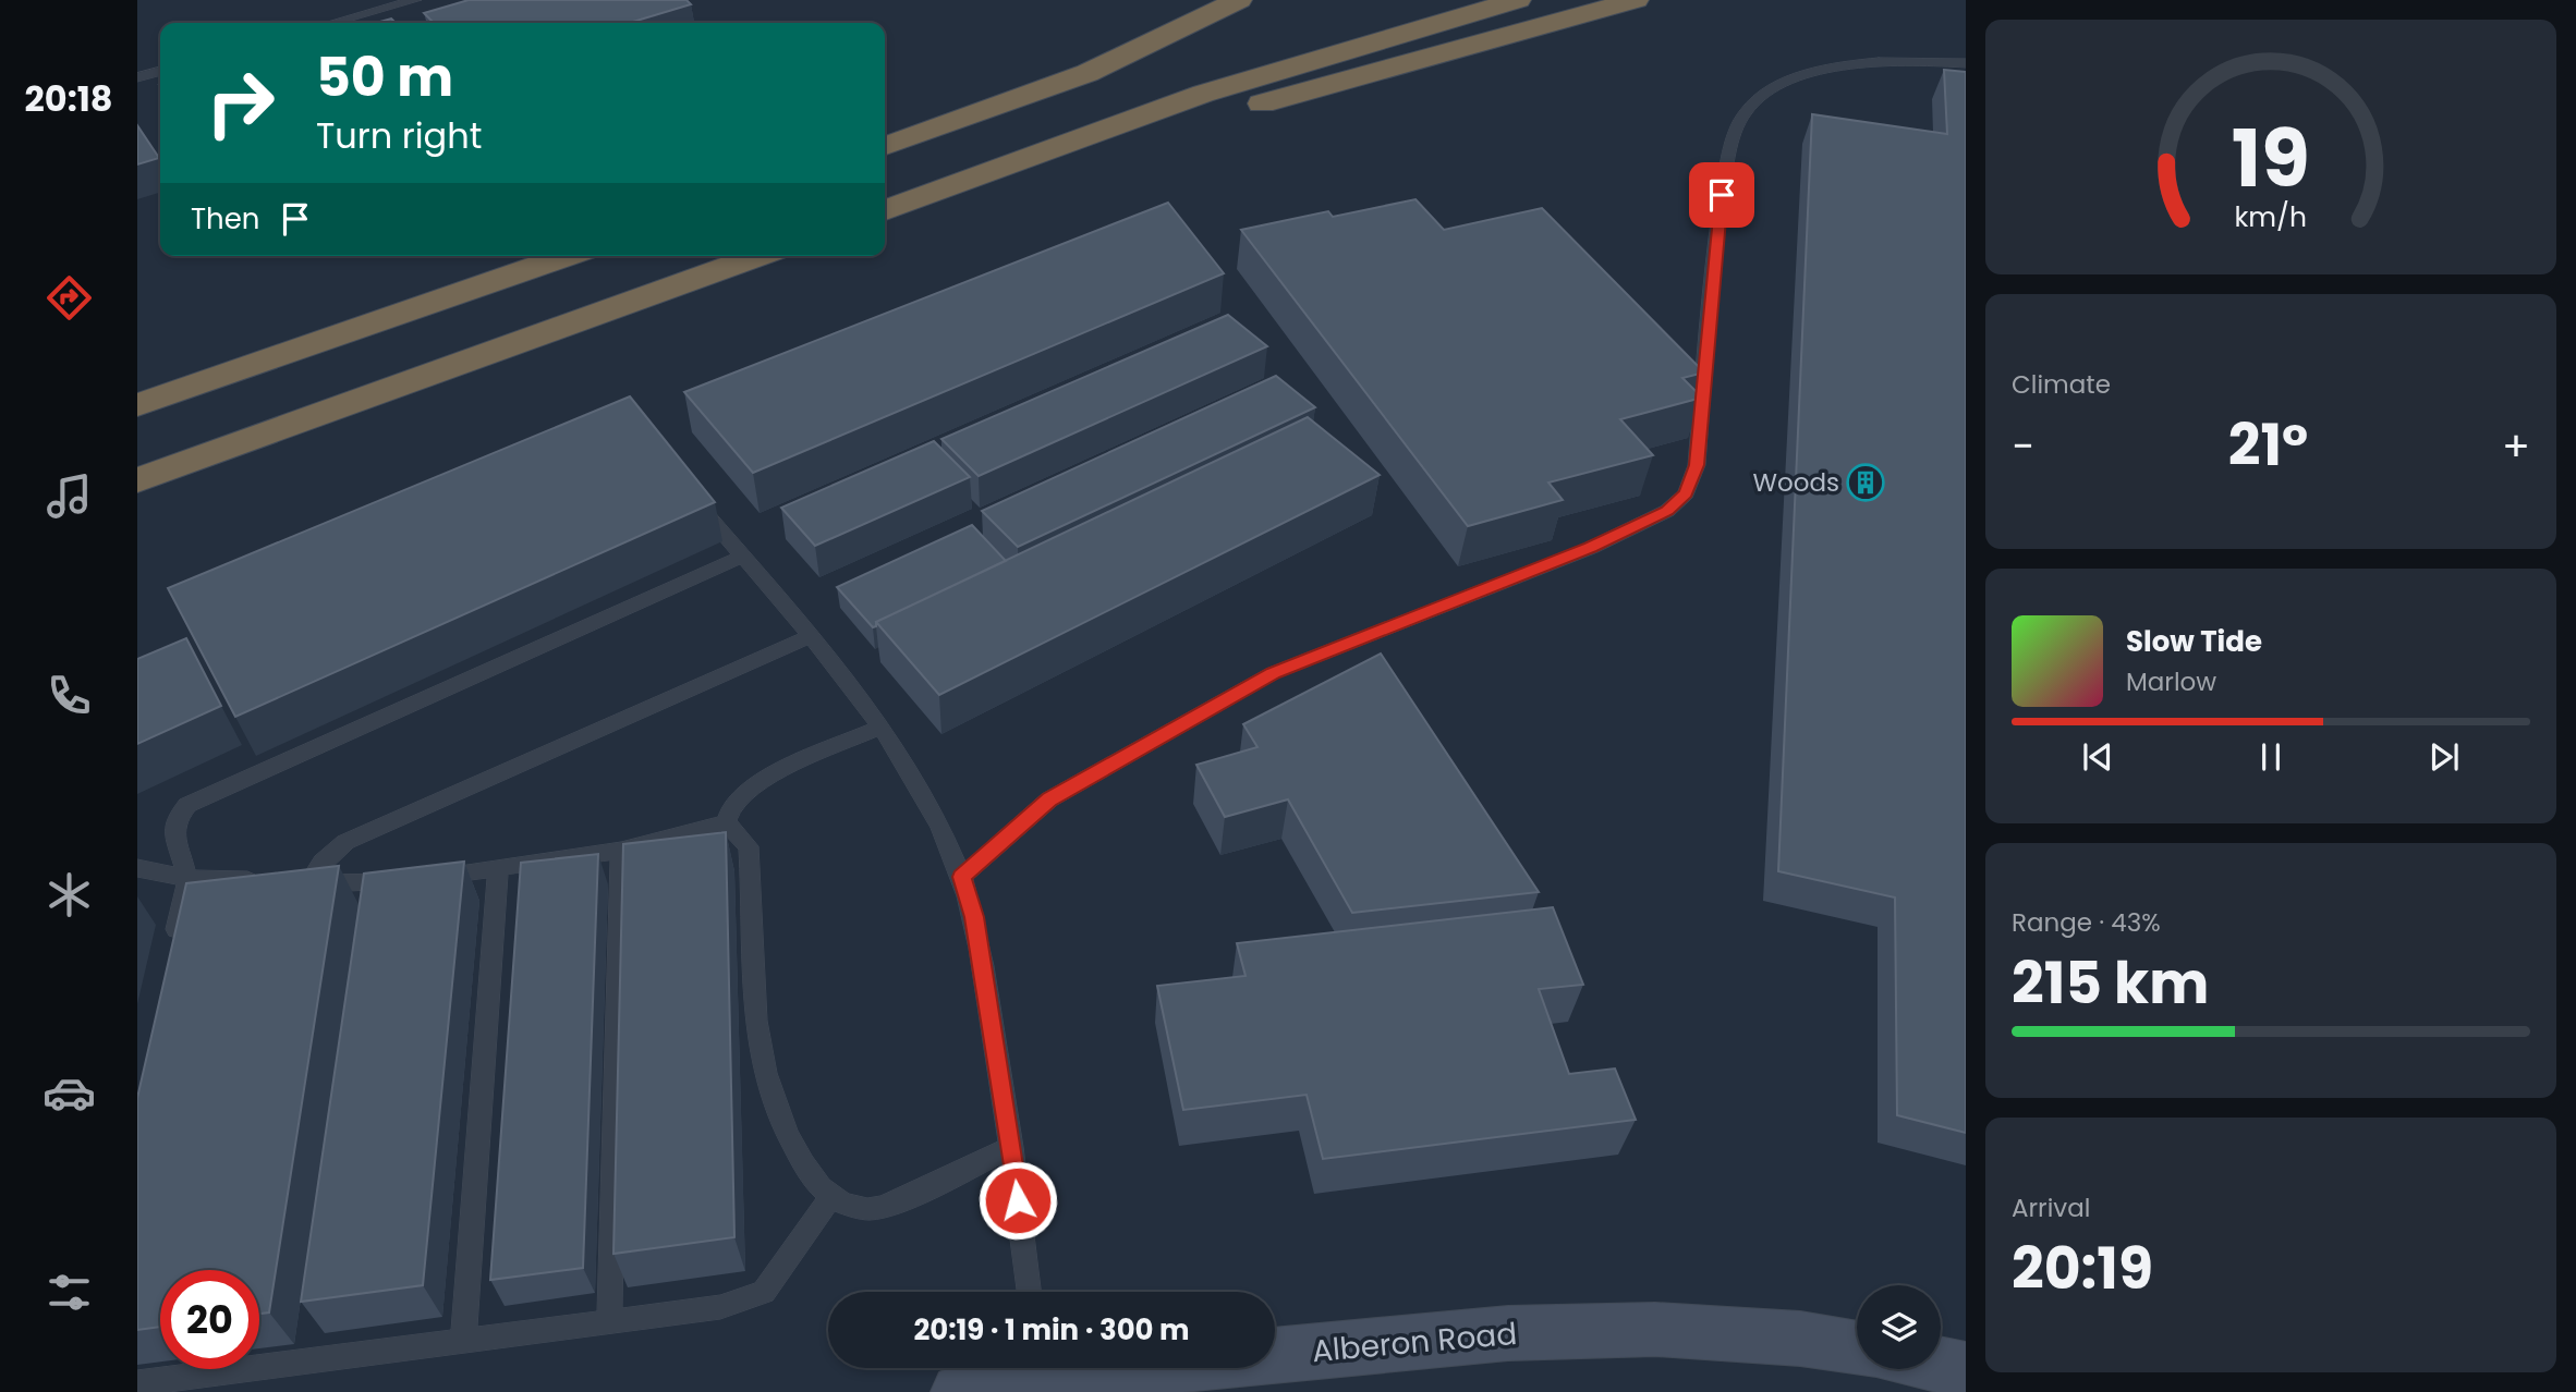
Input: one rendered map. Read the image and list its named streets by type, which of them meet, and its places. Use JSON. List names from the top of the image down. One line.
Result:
{"streets":{"main road":["Alberon Road"]},"places":{"building":["Woods"]},"page":{"tabs":"20:18","turn":["50 m","Turn right"],"then":"Then","tile":["Climate",["Range · 43%","215 km"],["Arrival","20:19"]],"heat":["−","21°","+"],"song":["Slow Tide","Marlow"],"limit":"20","trip":"20:19 · 1 min · 300 m","gauge":["19","km/h"]}}
